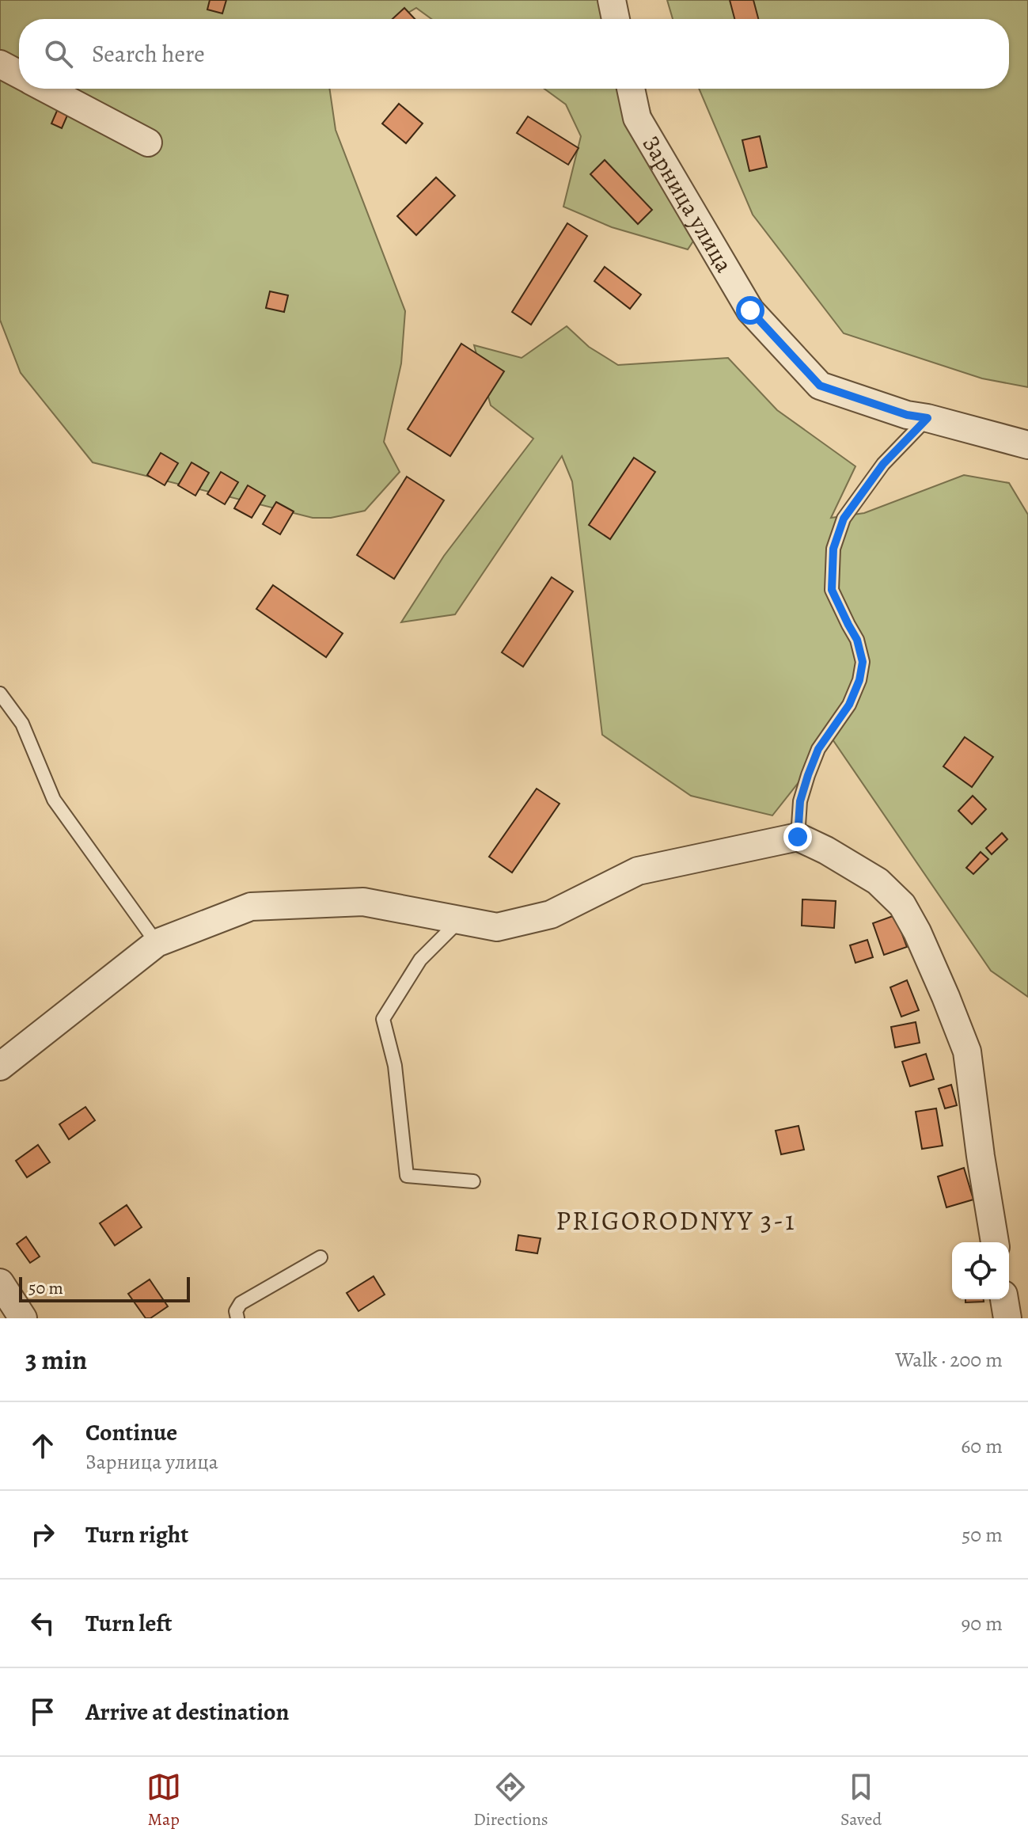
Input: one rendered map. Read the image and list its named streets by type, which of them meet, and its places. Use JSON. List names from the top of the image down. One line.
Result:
{"streets":{"street":["Зарница улица"]},"districts":["PRIGORODNYY 3-1"],"scale_bar":"50 m","page":{"search":"Search here","scale":"50 m","heading":["3 min","Walk · 200 m"],"list":[["Continue","Зарница улица","60 m"],["Turn right","50 m"],["Turn left","90 m"],"Arrive at destination"],"nav":["Map","Directions","Saved"]}}
